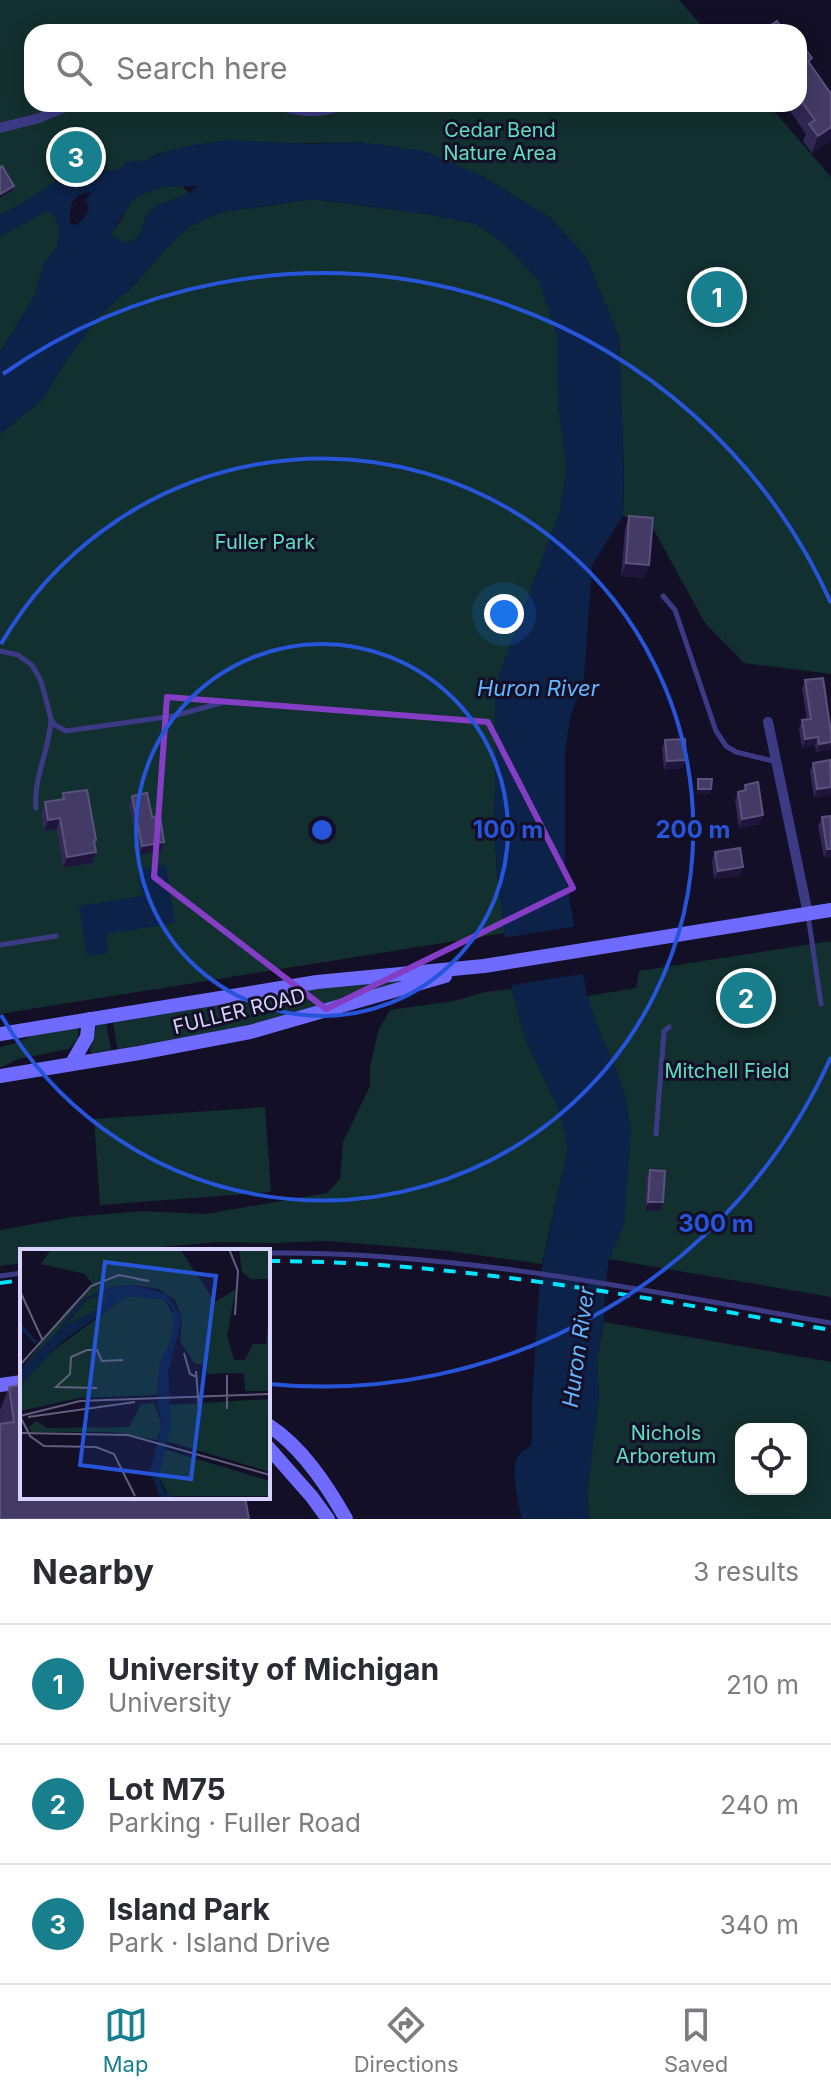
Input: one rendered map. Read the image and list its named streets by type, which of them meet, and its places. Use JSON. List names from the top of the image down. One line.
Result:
{"streets":{"main road":["FULLER ROAD"]},"water":["Huron River"],"parks":["Cedar Bend Nature Area","Fuller Park","Mitchell Field","Nichols Arboretum"],"page":{"search":"Search here","pins":["3","1","2"],"heading":["Nearby","3 results"],"list":[{"mark":"1","name":"University of Michigan","note":"University","value":"210 m"},{"mark":"2","name":"Lot M75","note":"Parking · Fuller Road","value":"240 m"},{"mark":"3","name":"Island Park","note":"Park · Island Drive","value":"340 m"}],"nav":["Map","Directions","Saved"]},"rings":["100 m","200 m","300 m"]}
